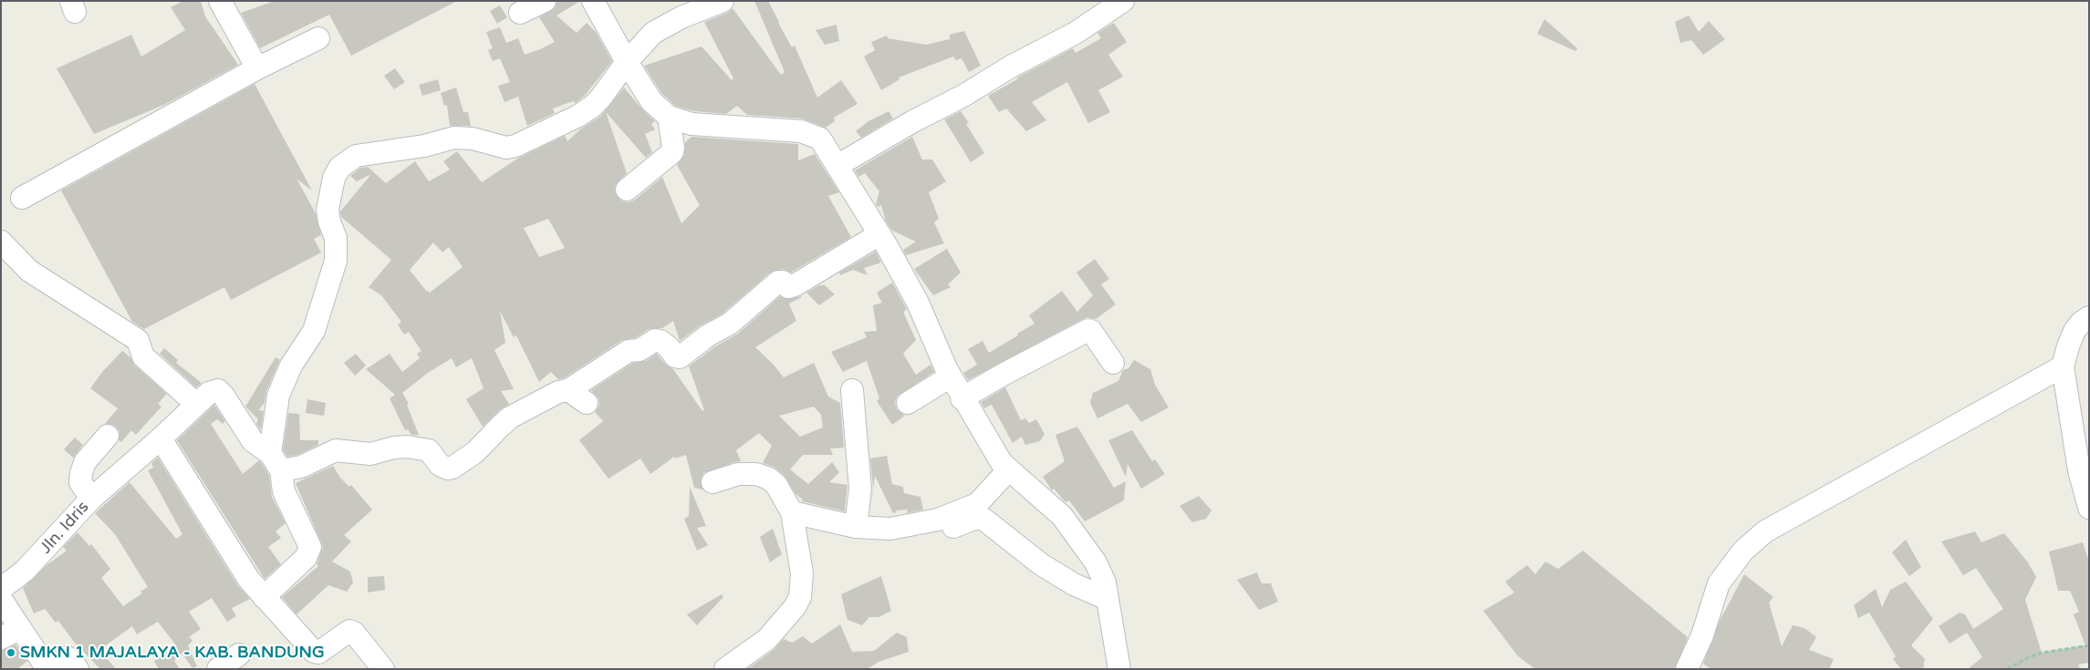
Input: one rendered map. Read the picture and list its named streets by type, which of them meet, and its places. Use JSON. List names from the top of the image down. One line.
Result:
{"streets":{"street":["Jln. Idris"]},"places":["SMKN 1 MAJALAYA - KAB. BANDUNG"]}
